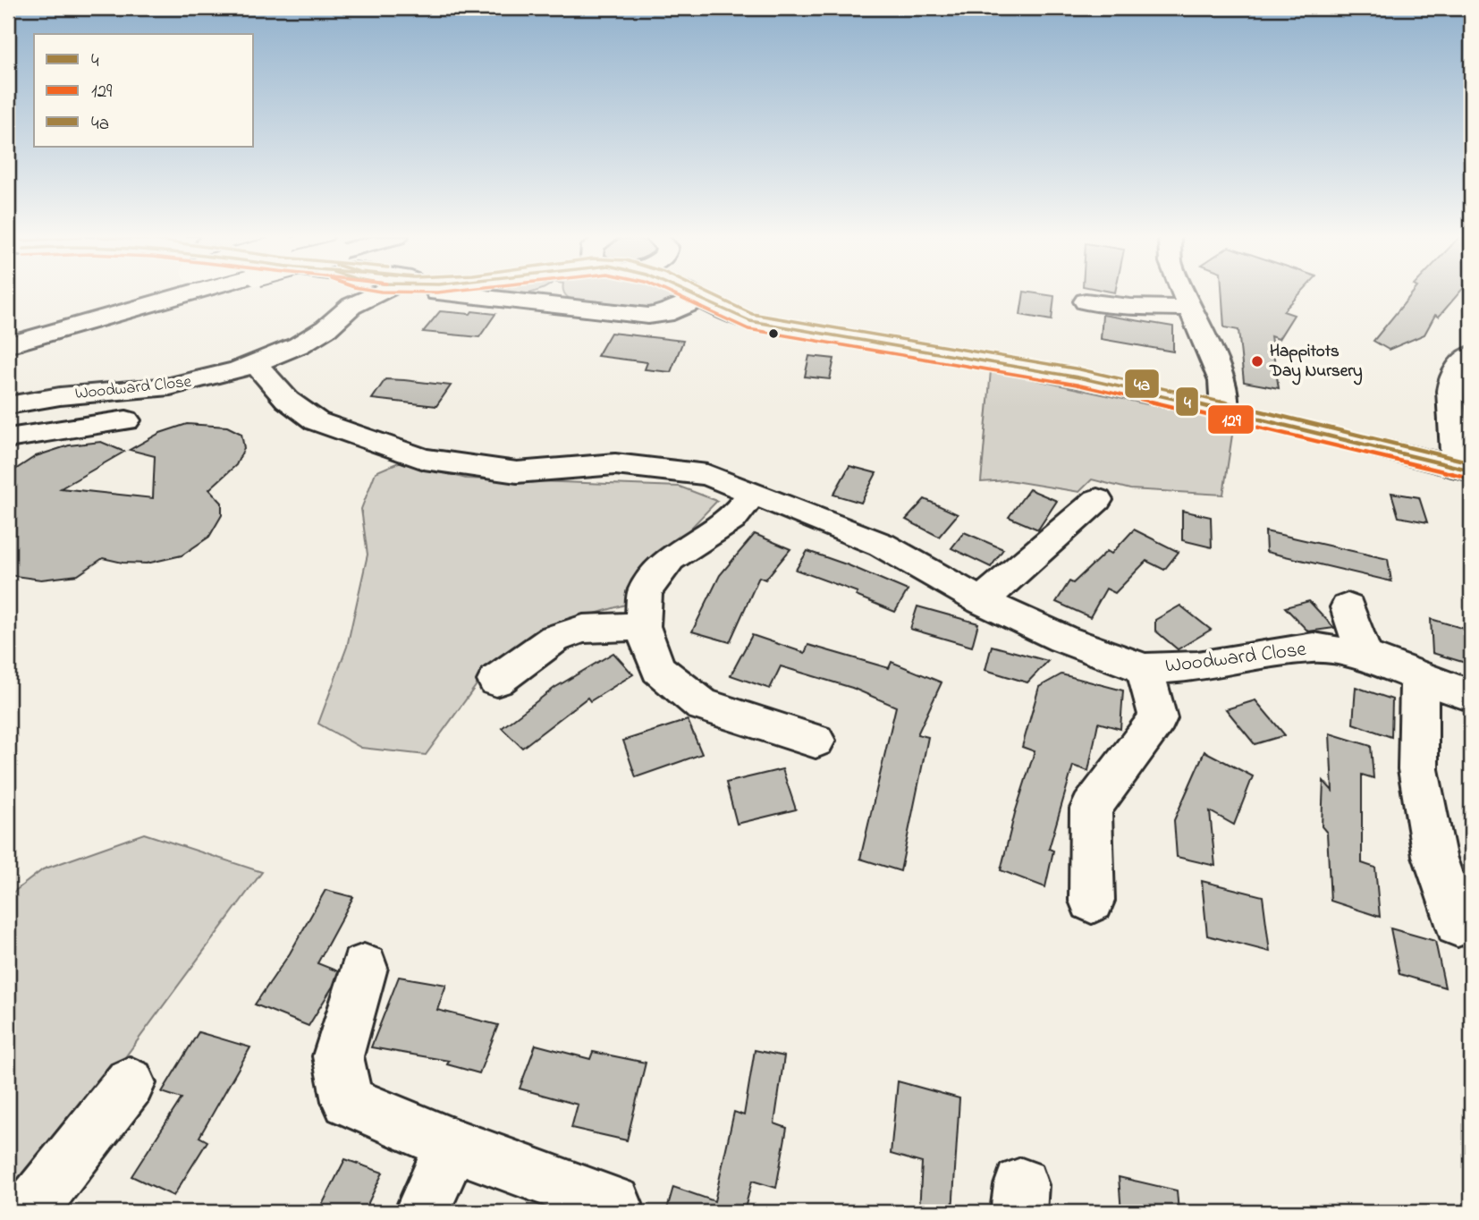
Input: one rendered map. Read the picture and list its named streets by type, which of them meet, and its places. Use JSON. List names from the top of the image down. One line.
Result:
{"streets":{"main road":["Woodward Close"]},"places":["Happitots Day Nursery"],"lines":["transit line 4","transit line 129","transit line 4a"],"legend":["4","129","4a"]}
